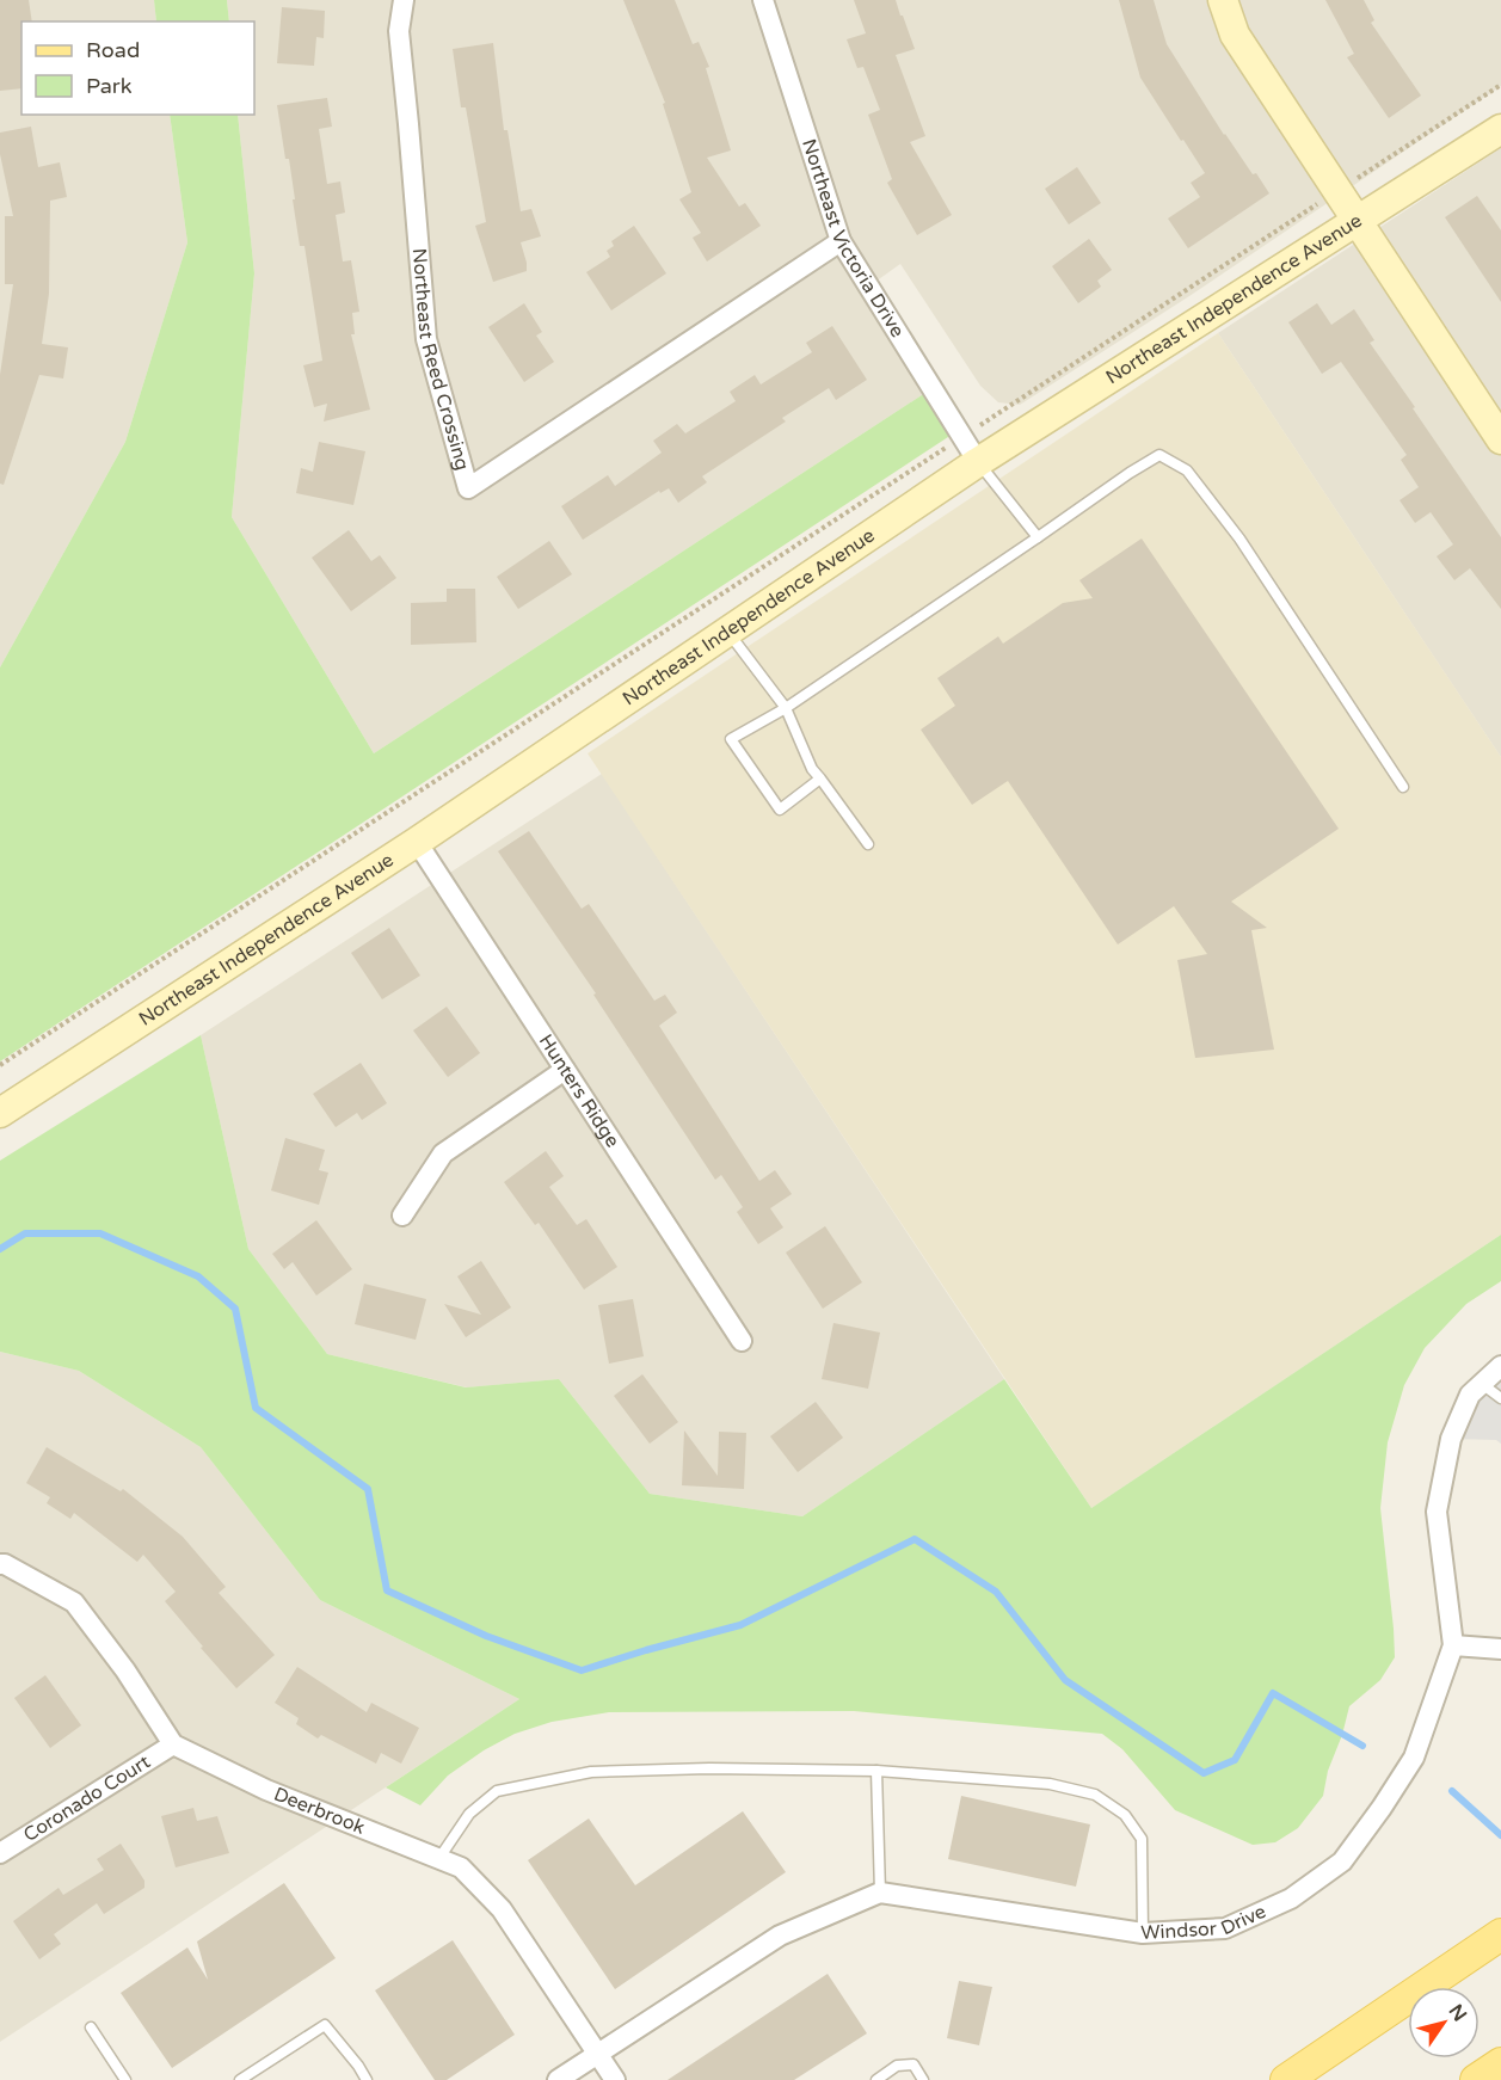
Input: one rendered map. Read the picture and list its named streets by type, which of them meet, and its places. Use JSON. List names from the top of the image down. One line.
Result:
{"streets":{"street":["Northeast Victoria Drive","Northeast Independence Avenue","Northeast Reed Crossing","Hunters Ridge","Coronado Court","Deerbrook","Windsor Drive"]},"crossings":[["Northeast Victoria Drive","Northeast Independence Avenue"],["Northeast Victoria Drive","Northeast Reed Crossing"],["Northeast Independence Avenue","Hunters Ridge"],["Coronado Court","Deerbrook"]],"legend":["Road","Park"],"north":"top right"}
